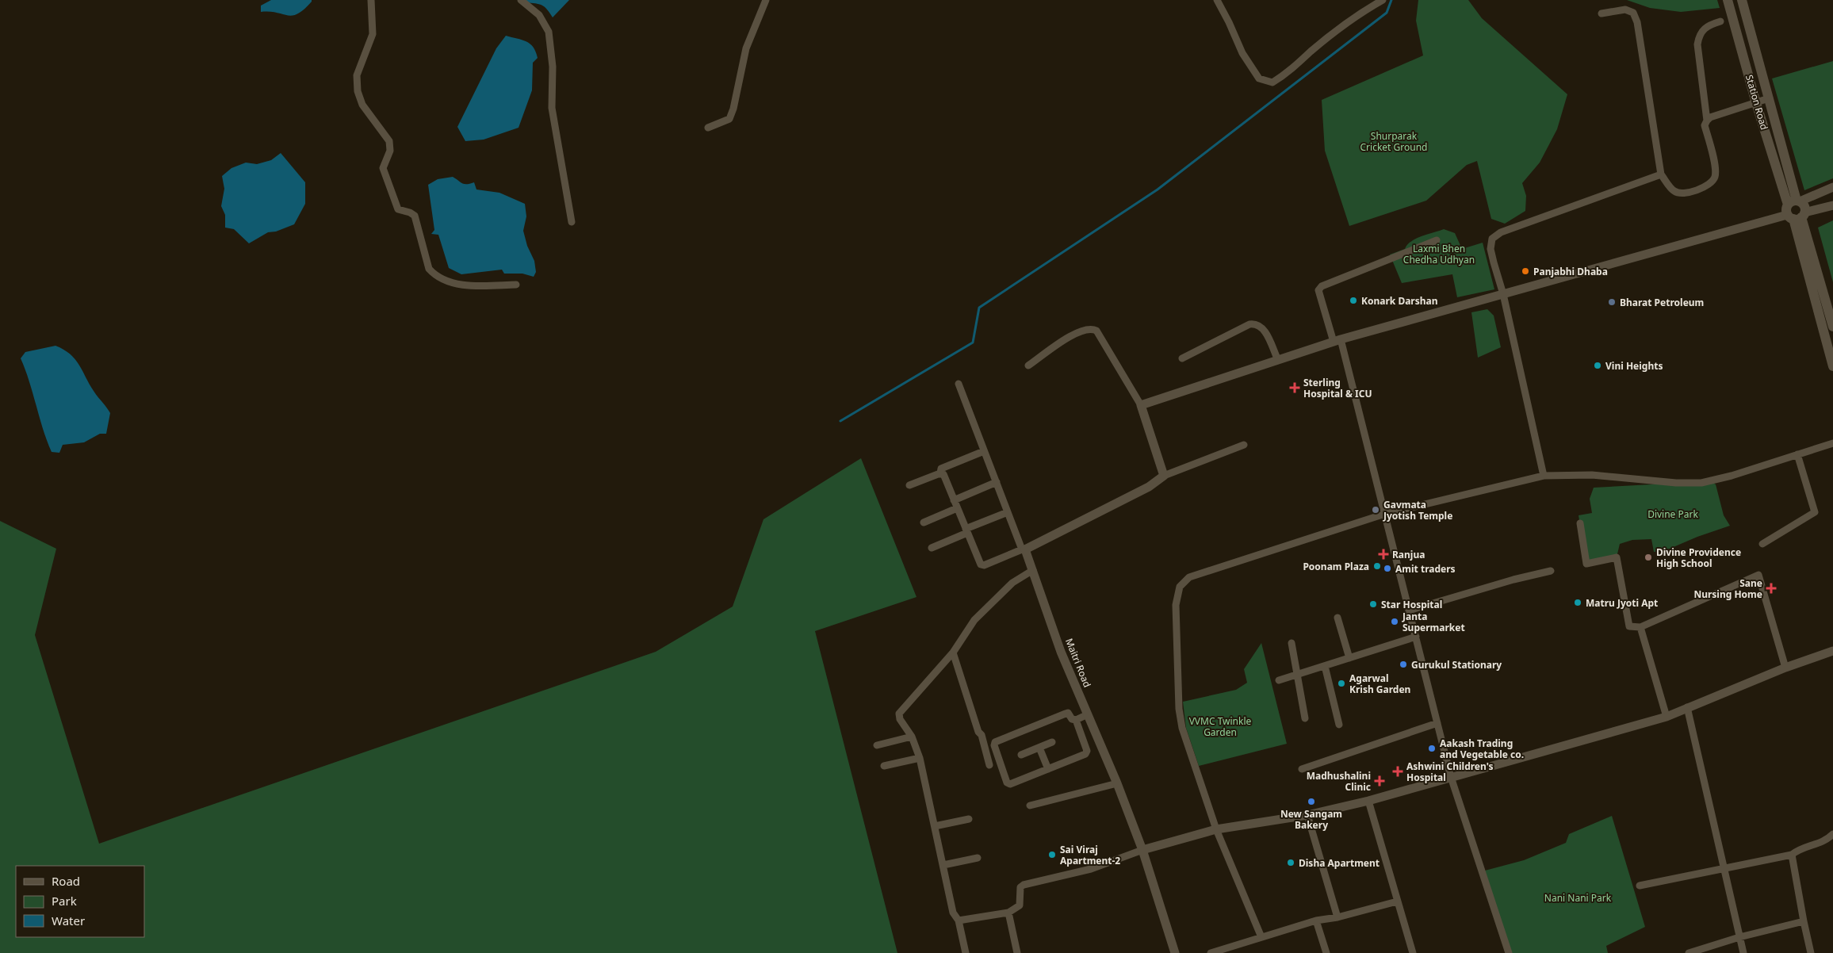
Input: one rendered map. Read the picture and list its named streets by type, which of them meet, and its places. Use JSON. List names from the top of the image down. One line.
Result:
{"streets":{"main road":["Station Road"],"street":["Maitri Road"]},"parks":["Shurparak Cricket Ground","Laxmi Bhen Chedha Udhyan","Divine Park","VVMC Twinkle Garden","Nani Nani Park"],"places":{"other":["Panjabhi Dhaba","Konark Darshan","Bharat Petroleum","Vini Heights","Gavmata Jyotish Temple","Divine Providence High School","Poonam Plaza","Amit traders","Matru Jyoti Apt","Star Hospital","Janta Supermarket","Gurukul Stationary","Agarwal Krish Garden","Aakash Trading and Vegetable co.","New Sangam Bakery","Sai Viraj Apartment-2","Disha Apartment"],"health":["Sterling Hospital & ICU","Ranjua","Sane Nursing Home","Ashwini Children's Hospital","Madhushalini Clinic"]},"legend":["Road","Park","Water"]}
